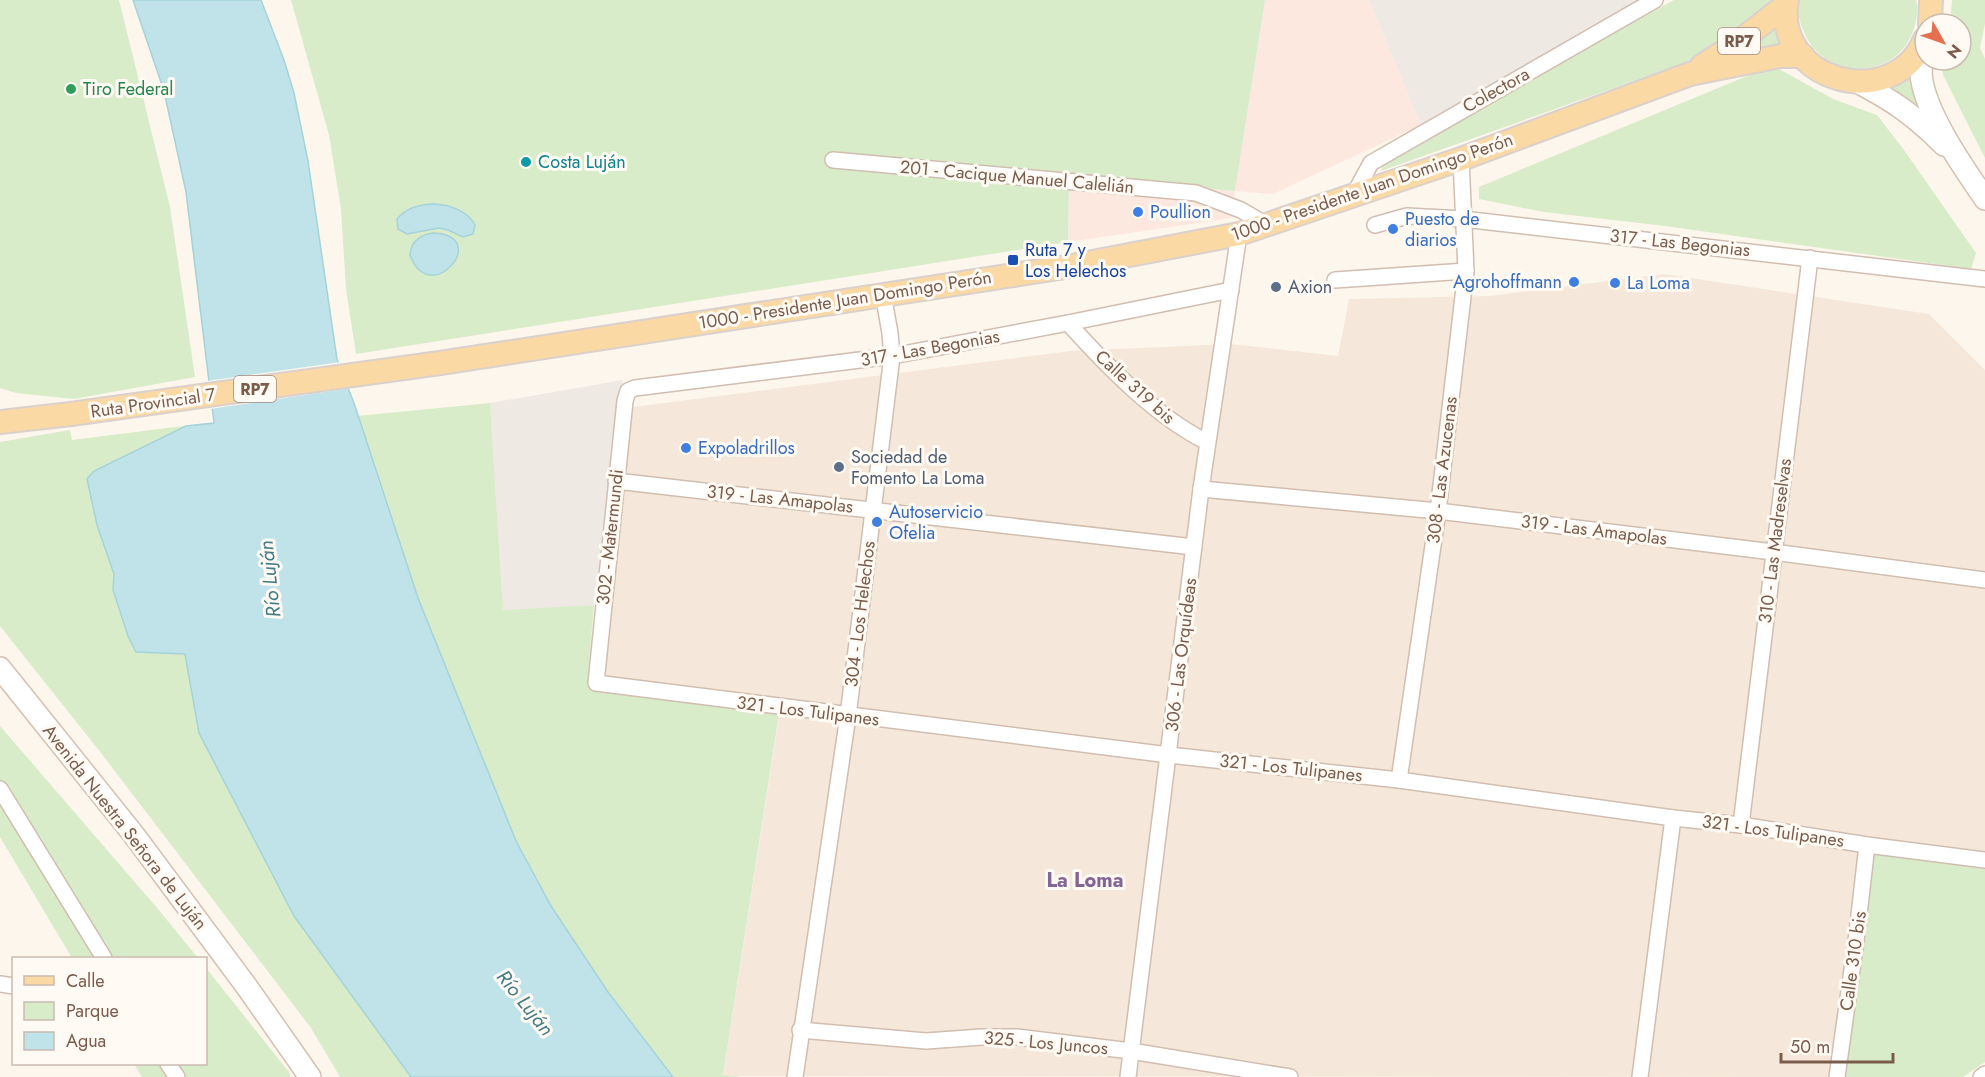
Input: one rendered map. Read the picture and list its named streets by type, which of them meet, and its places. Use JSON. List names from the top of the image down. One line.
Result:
{"streets":{"main road":["RP7","1000 - Presidente Juan Domingo Perón","Ruta Provincial 7","Avenida Nuestra Señora de Luján"],"street":["Colectora","201 - Cacique Manuel Calelián","317 - Las Begonias","Calle 319 bis","308 - Las Azucenas","319 - Las Amapolas","302 - Matermundi","310 - Las Madreselvas","304 - Los Helechos","306 - Las Orquídeas","321 - Los Tulipanes","Calle 310 bis","325 - Los Juncos"]},"crossings":[["RP7","1000 - Presidente Juan Domingo Perón"],["Colectora","1000 - Presidente Juan Domingo Perón"],["201 - Cacique Manuel Calelián","1000 - Presidente Juan Domingo Perón"],["1000 - Presidente Juan Domingo Perón","Ruta Provincial 7"],["1000 - Presidente Juan Domingo Perón","308 - Las Azucenas"],["1000 - Presidente Juan Domingo Perón","304 - Los Helechos"],["1000 - Presidente Juan Domingo Perón","306 - Las Orquídeas"],["317 - Las Begonias","Calle 319 bis"],["317 - Las Begonias","308 - Las Azucenas"],["317 - Las Begonias","302 - Matermundi"],["317 - Las Begonias","310 - Las Madreselvas"],["317 - Las Begonias","304 - Los Helechos"],["317 - Las Begonias","306 - Las Orquídeas"],["Calle 319 bis","306 - Las Orquídeas"],["308 - Las Azucenas","319 - Las Amapolas"],["308 - Las Azucenas","321 - Los Tulipanes"],["319 - Las Amapolas","302 - Matermundi"],["319 - Las Amapolas","310 - Las Madreselvas"],["319 - Las Amapolas","304 - Los Helechos"],["319 - Las Amapolas","306 - Las Orquídeas"],["302 - Matermundi","321 - Los Tulipanes"],["310 - Las Madreselvas","321 - Los Tulipanes"],["304 - Los Helechos","321 - Los Tulipanes"],["304 - Los Helechos","325 - Los Juncos"],["306 - Las Orquídeas","321 - Los Tulipanes"],["306 - Las Orquídeas","325 - Los Juncos"],["321 - Los Tulipanes","Calle 310 bis"]],"districts":["La Loma"],"water":["Río Luján"],"places":{"other":["Tiro Federal","Costa Luján","Poullion","Puesto de diarios","Agrohoffmann","La Loma","Axion","Expoladrillos","Sociedad de Fomento La Loma","Autoservicio Ofelia"],"transit":["Ruta 7 y Los Helechos"]},"legend":["Calle","Parque","Agua"],"scale_bar":"50 m","north":"bottom right"}
